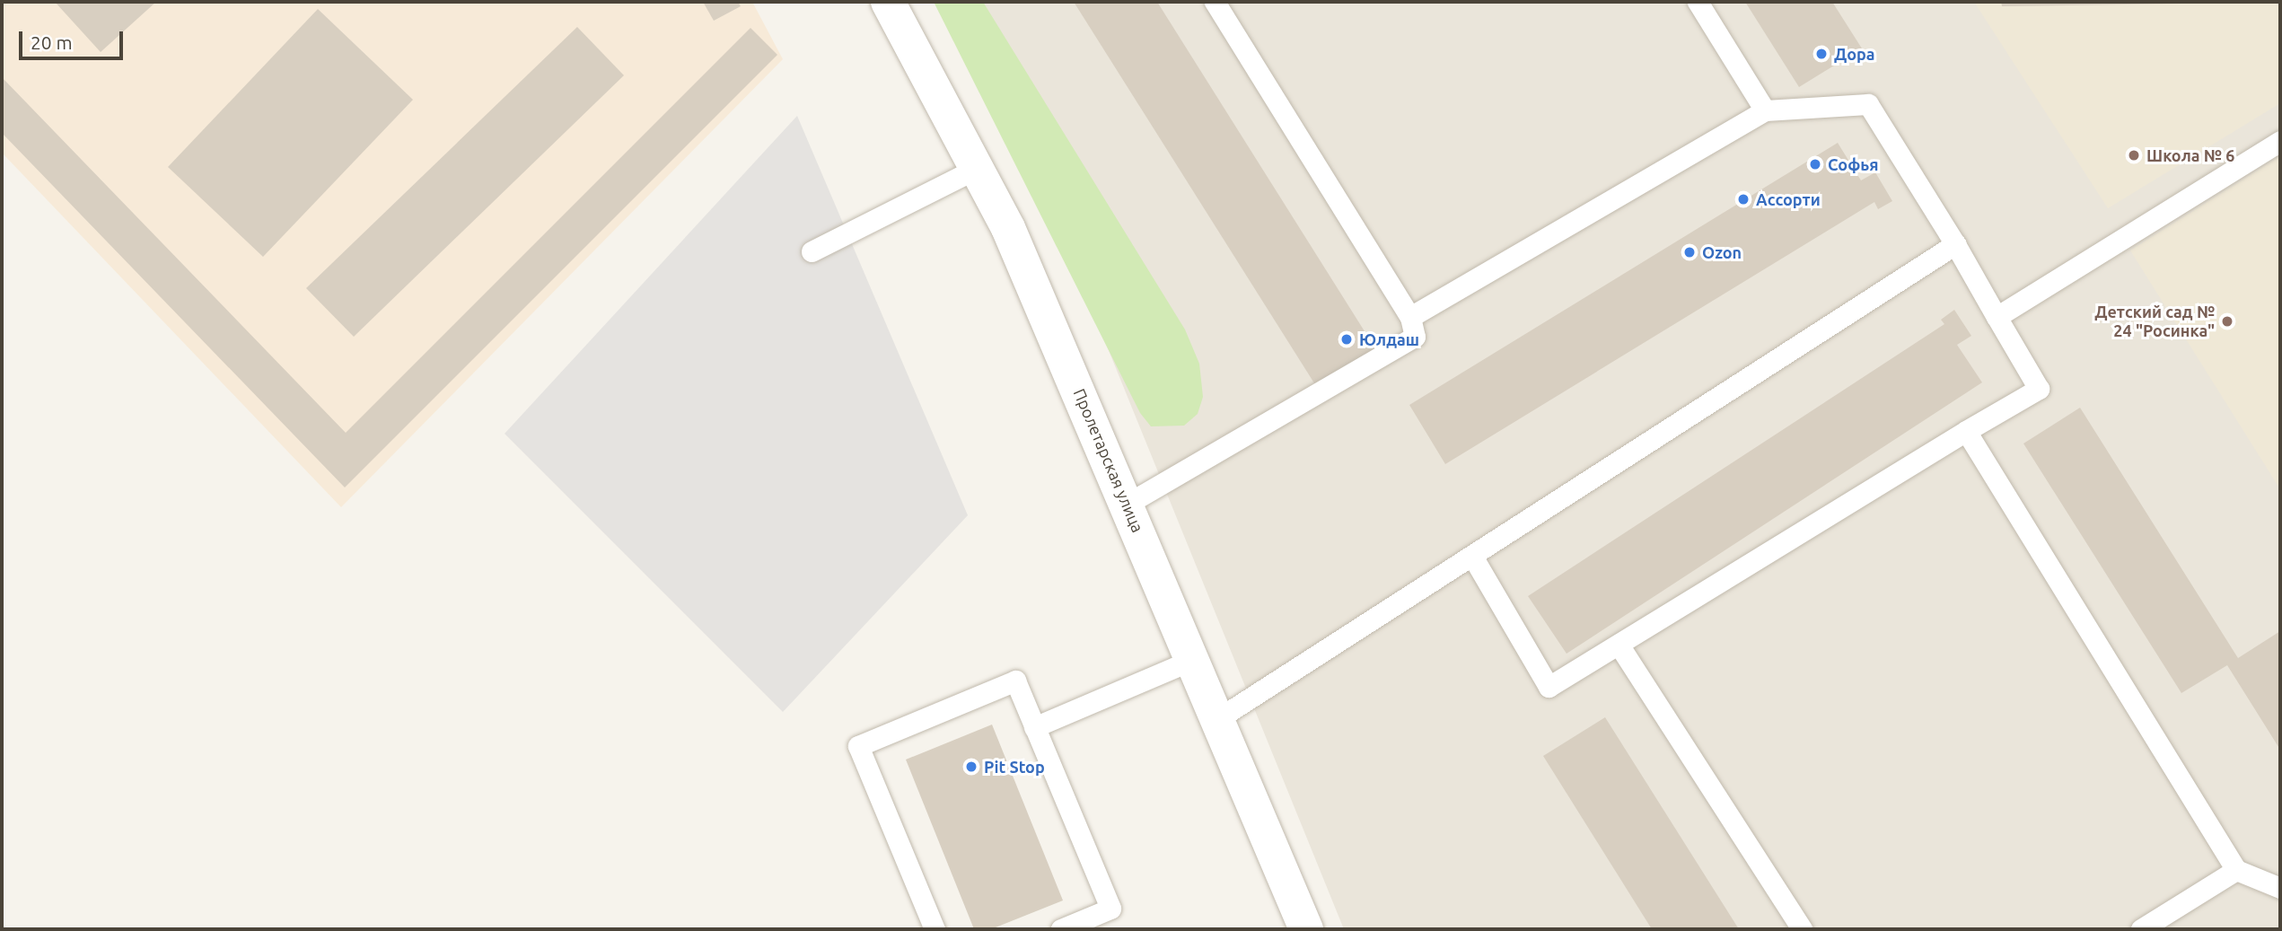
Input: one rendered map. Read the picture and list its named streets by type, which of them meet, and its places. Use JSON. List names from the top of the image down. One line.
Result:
{"streets":{"street":["Пролетарская улица"]},"places":["Дора","Школа № 6","Софья","Ассорти","Ozon","Детский сад № 24 \"Росинка\"","Юлдаш","Pit Stop"],"scale_bar":"20 m"}
